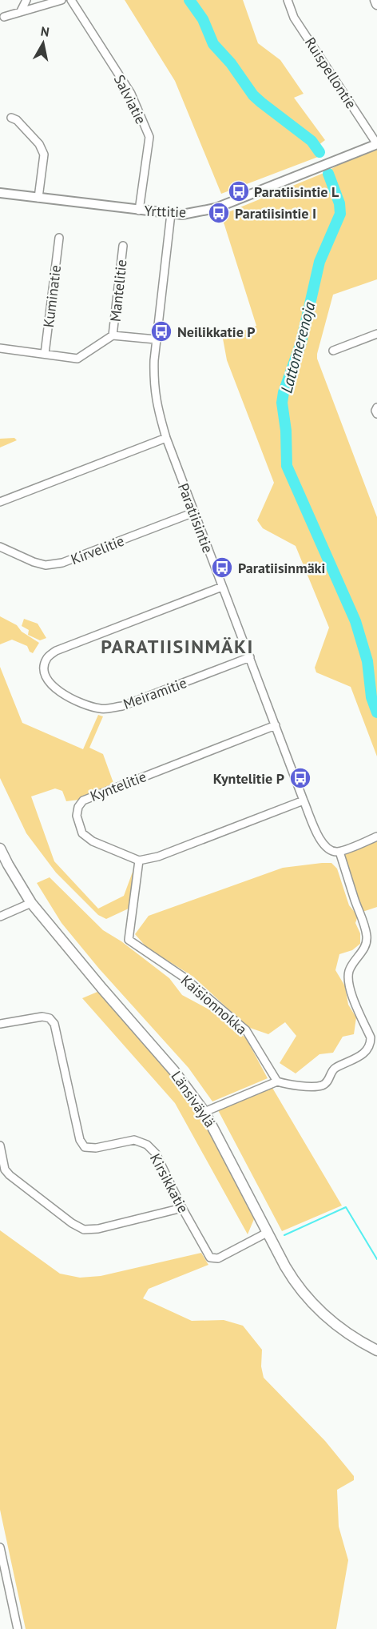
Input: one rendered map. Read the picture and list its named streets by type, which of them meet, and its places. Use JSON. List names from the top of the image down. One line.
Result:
{"streets":{"main road":["Länsiväylä"],"street":["Ruispellontie","Salviatie","Yrttitie","Mantelitie","Kuminatie","Paratiisintie","Kirvelitie","Meiramitie","Kyntelitie","Kaisionnokka","Kirsikkatie"]},"crossings":[["Ruispellontie","Yrttitie"],["Salviatie","Yrttitie"],["Yrttitie","Paratiisintie"],["Paratiisintie","Kirvelitie"],["Paratiisintie","Meiramitie"],["Paratiisintie","Kyntelitie"],["Kyntelitie","Kaisionnokka"],["Länsiväylä","Kirsikkatie"]],"districts":["PARATIISINMÄKI"],"water":["Lattomerenoja"],"places":{"bus stop":["Paratiisintie L","Paratiisintie I","Neilikkatie P","Paratiisinmäki","Kyntelitie P"]},"north":"top"}
